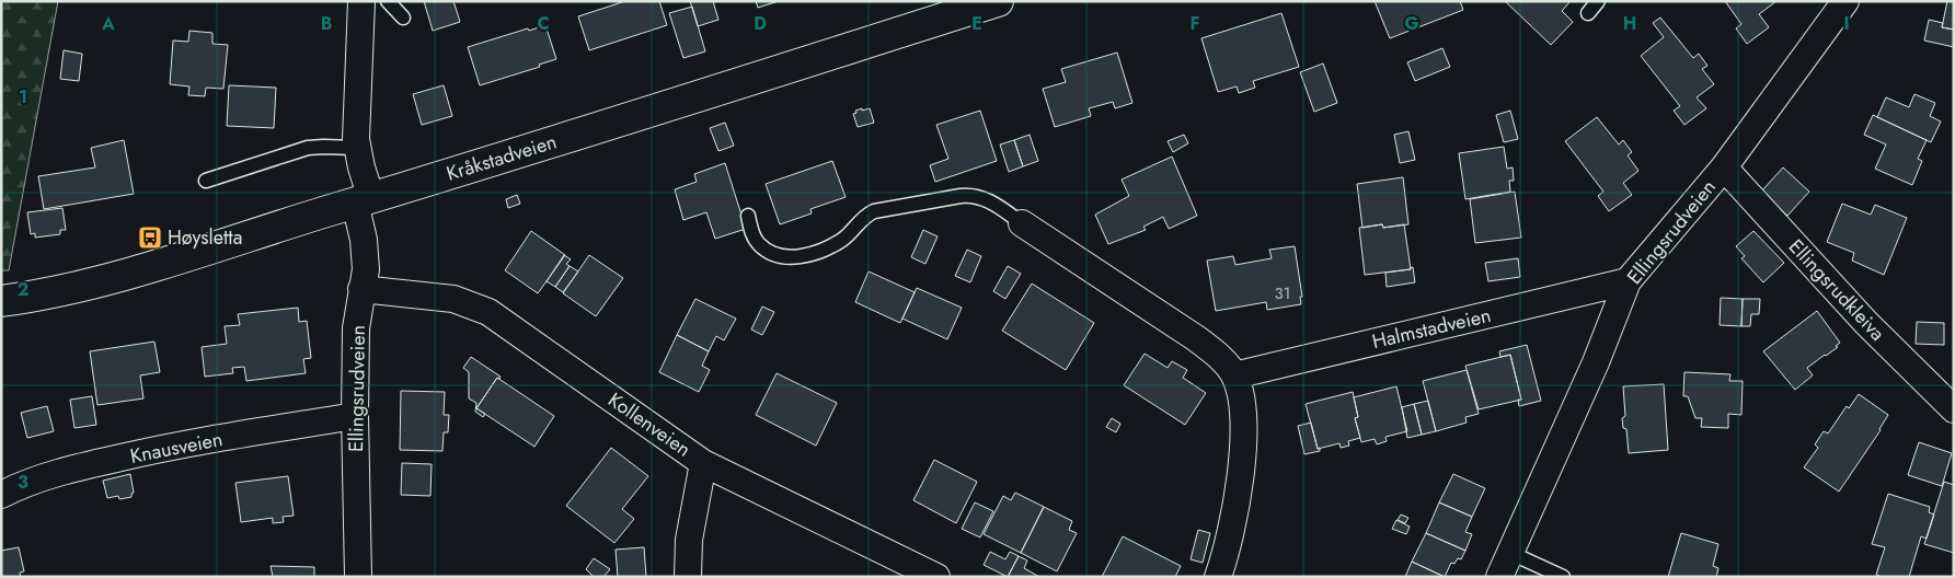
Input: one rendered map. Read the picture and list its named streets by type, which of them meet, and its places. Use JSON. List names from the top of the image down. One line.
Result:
{"streets":{"main road":["Kråkstadveien"],"street":["Ellingsrudveien","Ellingsrudkleiva","Halmstadveien","Kollenveien","Knausveien"]},"crossings":[["Kråkstadveien","Ellingsrudveien"],["Ellingsrudveien","Ellingsrudkleiva"],["Ellingsrudveien","Halmstadveien"],["Ellingsrudveien","Kollenveien"],["Ellingsrudveien","Knausveien"]],"places":{"bus stop":["Høysletta"]},"house_numbers":["31"],"grid":{"columns":["A","B","C","D","E","F","G","H","I"],"rows":["1","2","3"]}}
